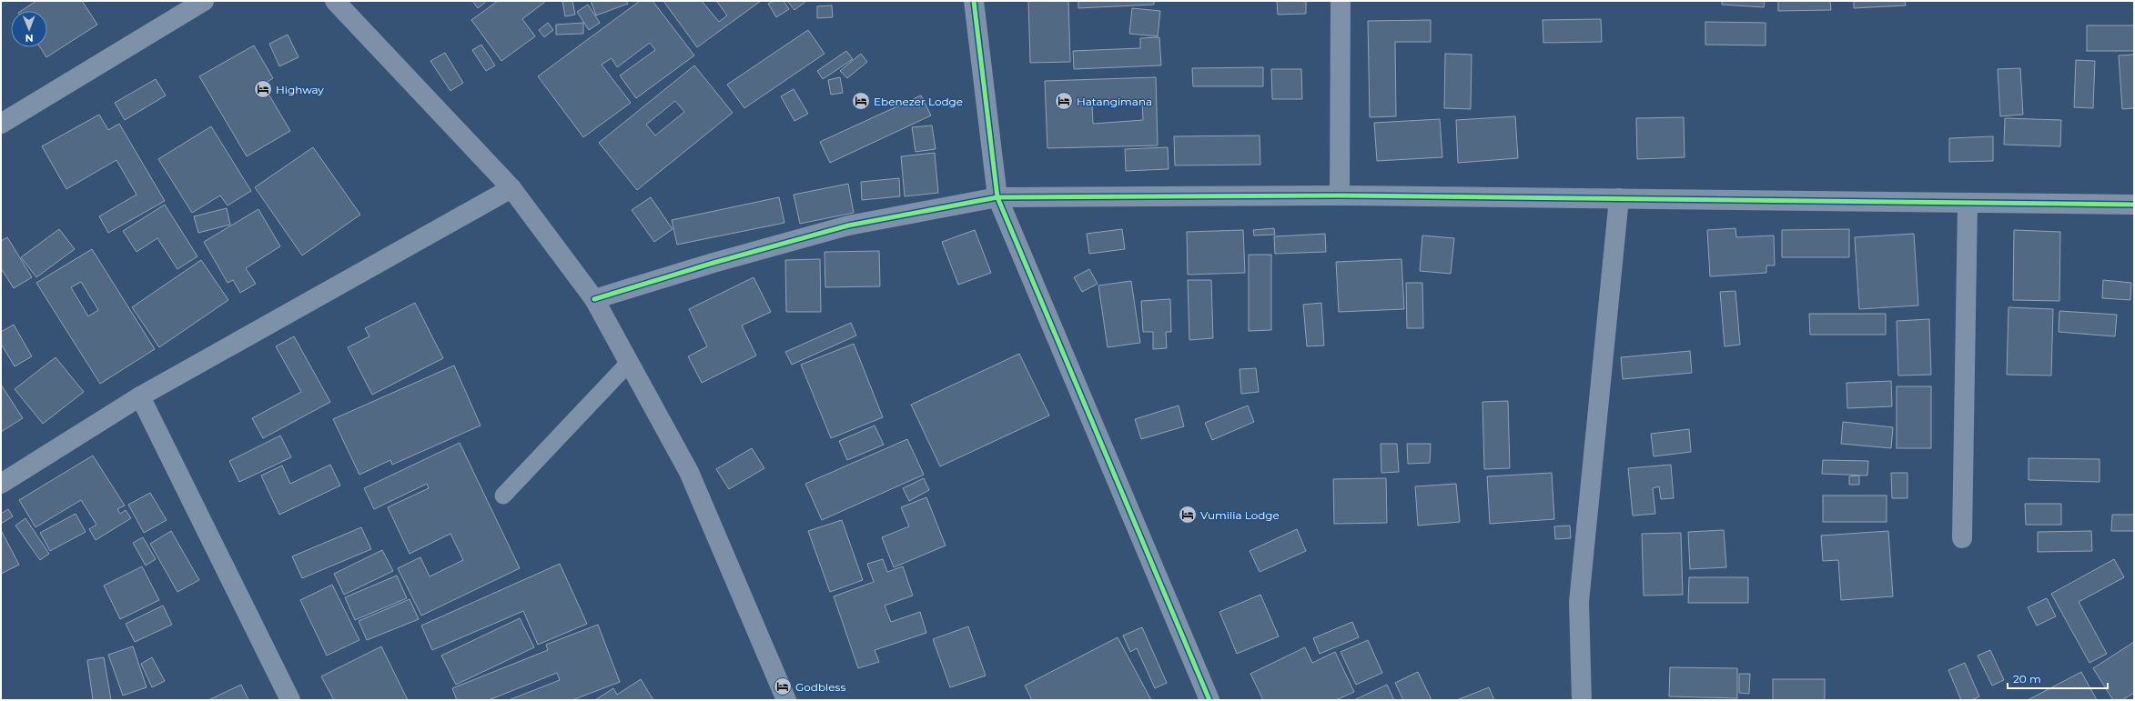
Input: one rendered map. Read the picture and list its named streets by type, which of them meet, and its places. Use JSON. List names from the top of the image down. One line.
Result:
{"places":{"hotel":["Highway","Ebenezer Lodge","Hatangimana","Vumilia Lodge","Godbless"]},"scale_bar":"20 m","north":"bottom"}
